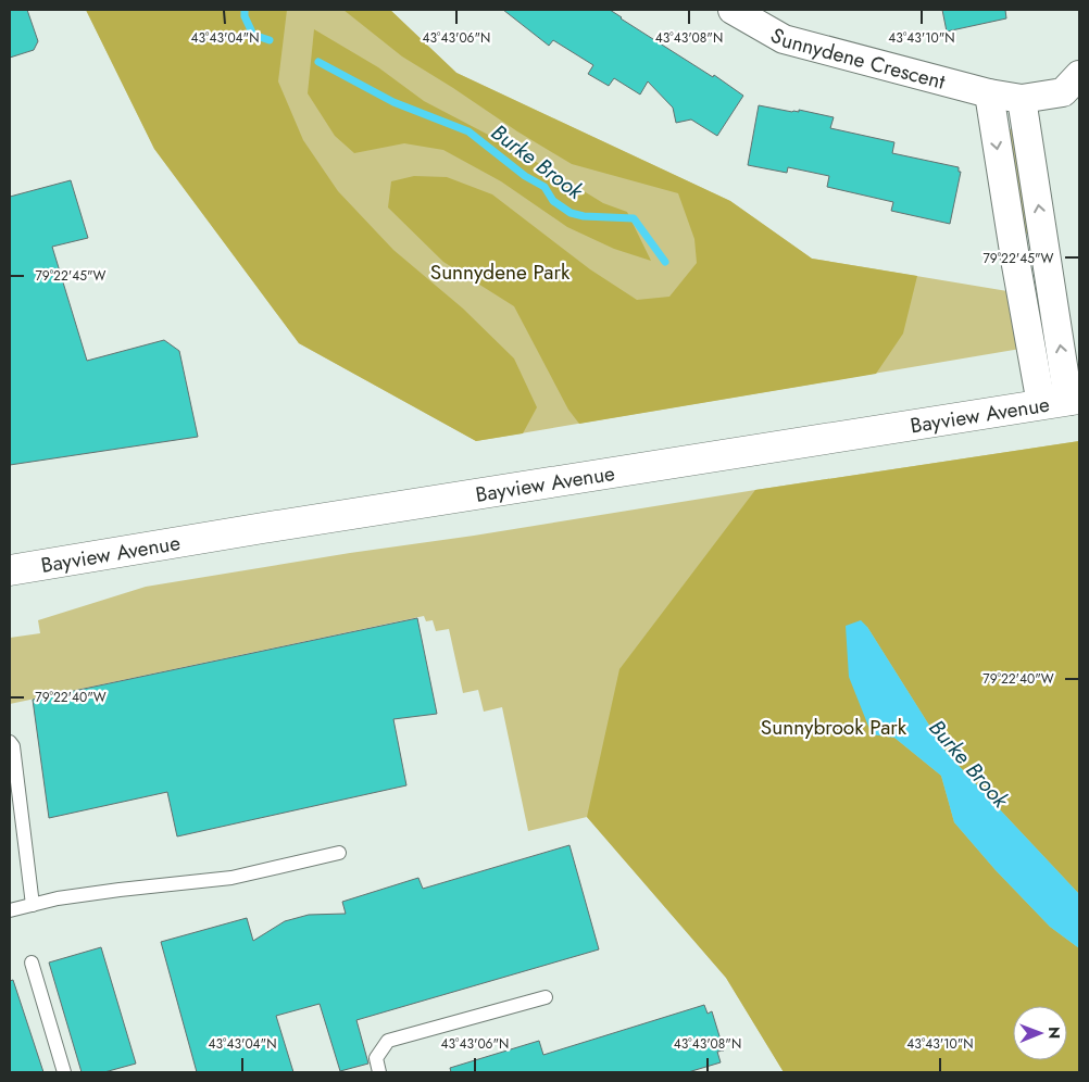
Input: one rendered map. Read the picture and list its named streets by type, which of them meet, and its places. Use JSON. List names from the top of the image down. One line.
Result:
{"streets":{"main road":["Bayview Avenue"],"street":["Sunnydene Crescent"]},"water":["Burke Brook"],"parks":["Sunnydene Park","Sunnybrook Park"],"north":"right","coordinates":["43°43'04\"N","43°43'06\"N","43°43'08\"N","43°43'10\"N","79°22'45\"W","79°22'40\"W"]}
